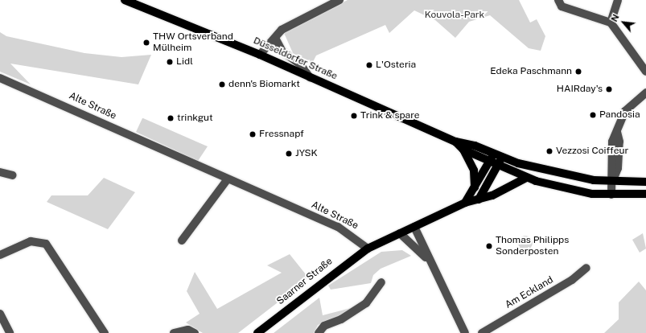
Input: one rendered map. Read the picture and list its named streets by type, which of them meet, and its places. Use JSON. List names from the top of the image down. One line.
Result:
{"streets":{"main road":["Düsseldorfer Straße","Saarner Straße"],"street":["Alte Straße","Am Eckland"]},"crossings":[["Alte Straße","Saarner Straße"]],"parks":["Kouvola-Park"],"places":["THW Ortsverband Mülheim","Lidl","L'Osteria","Edeka Paschmann","denn's Biomarkt","HAIRday's","Pandosia","Trink & spare","trinkgut","Fressnapf","Vezzosi Coiffeur","JYSK","Thomas Philipps Sonderposten"],"north":"top left"}
